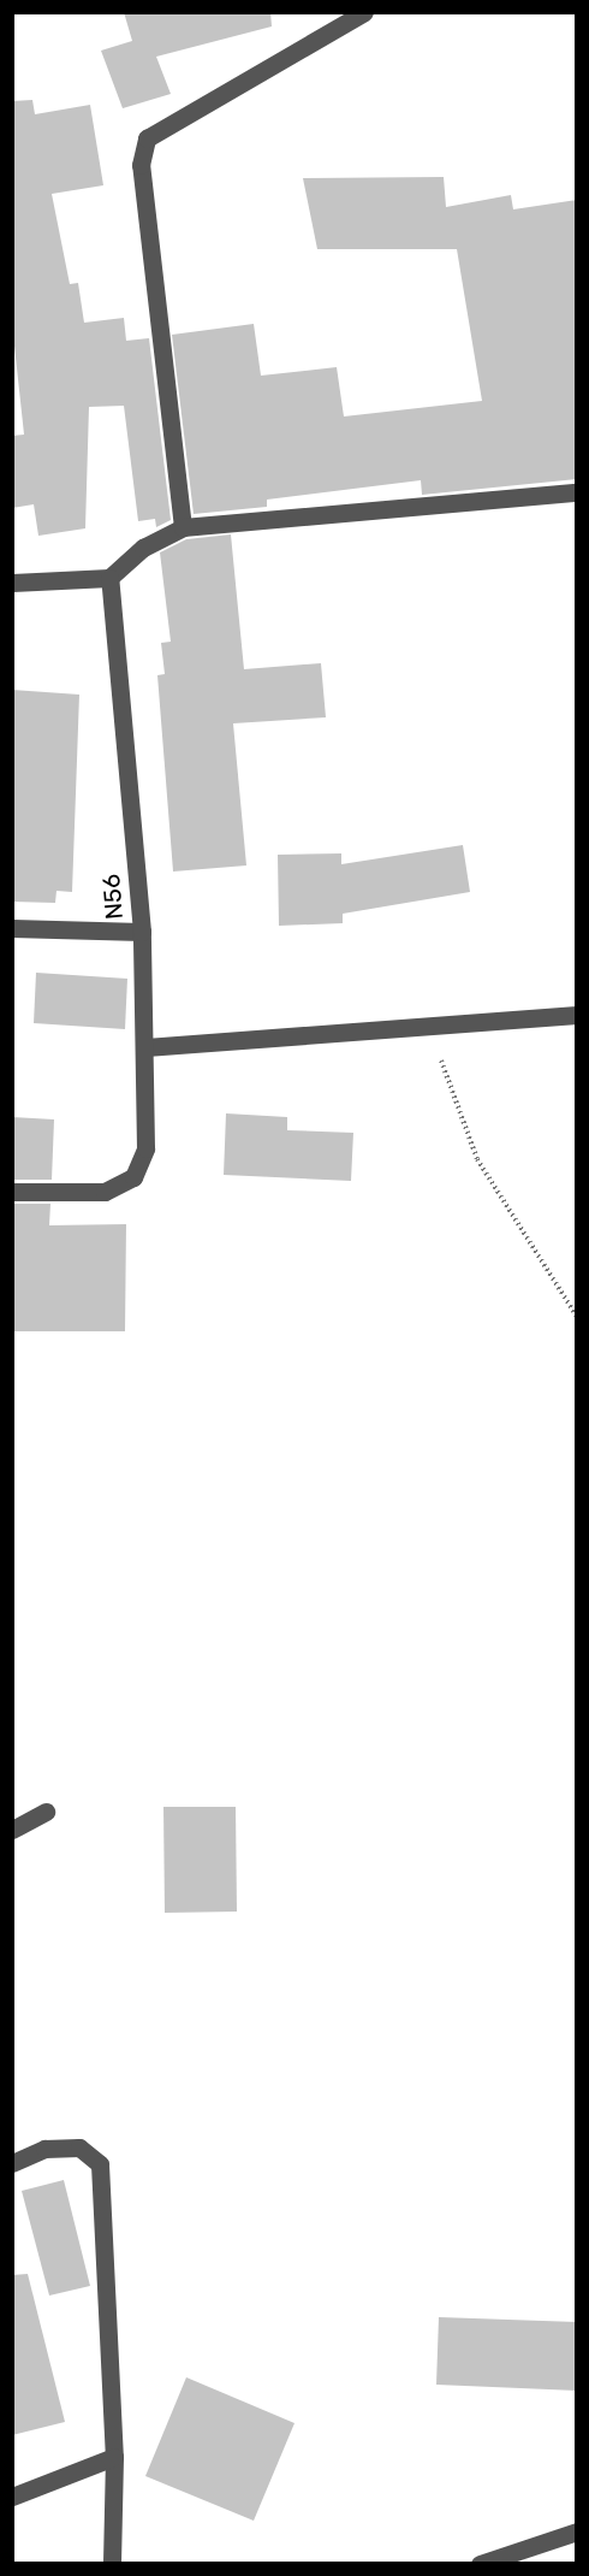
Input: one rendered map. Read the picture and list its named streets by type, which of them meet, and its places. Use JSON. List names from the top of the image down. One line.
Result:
{"streets":{"street":["N56"]}}
